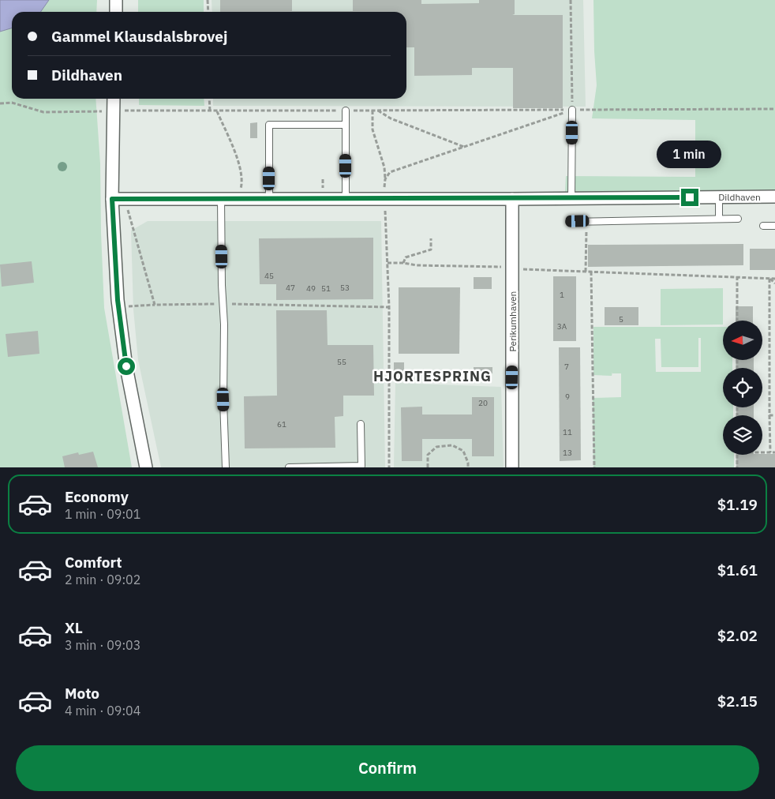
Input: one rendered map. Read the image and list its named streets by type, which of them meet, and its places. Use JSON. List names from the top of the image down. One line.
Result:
{"streets":{"street":["Dildhaven","Perikumhaven"]},"crossings":[["Dildhaven","Perikumhaven"]],"districts":["HJORTESPRING"],"house_numbers":["45","47","53","49","51","1","5","3A","55","7","9","20","61","11","13"],"north":"left","page":{"banner":["Gammel Klausdalsbrovej","Dildhaven"],"bubble":"1 min","list":[{"name":"Economy","note":"1 min · 09:01","value":"$1.19"},{"name":"Comfort","note":"2 min · 09:02","value":"$1.61"},{"name":"XL","note":"3 min · 09:03","value":"$2.02"},{"name":"Moto","note":"4 min · 09:04","value":"$2.15"}],"buttons":"Confirm"}}
